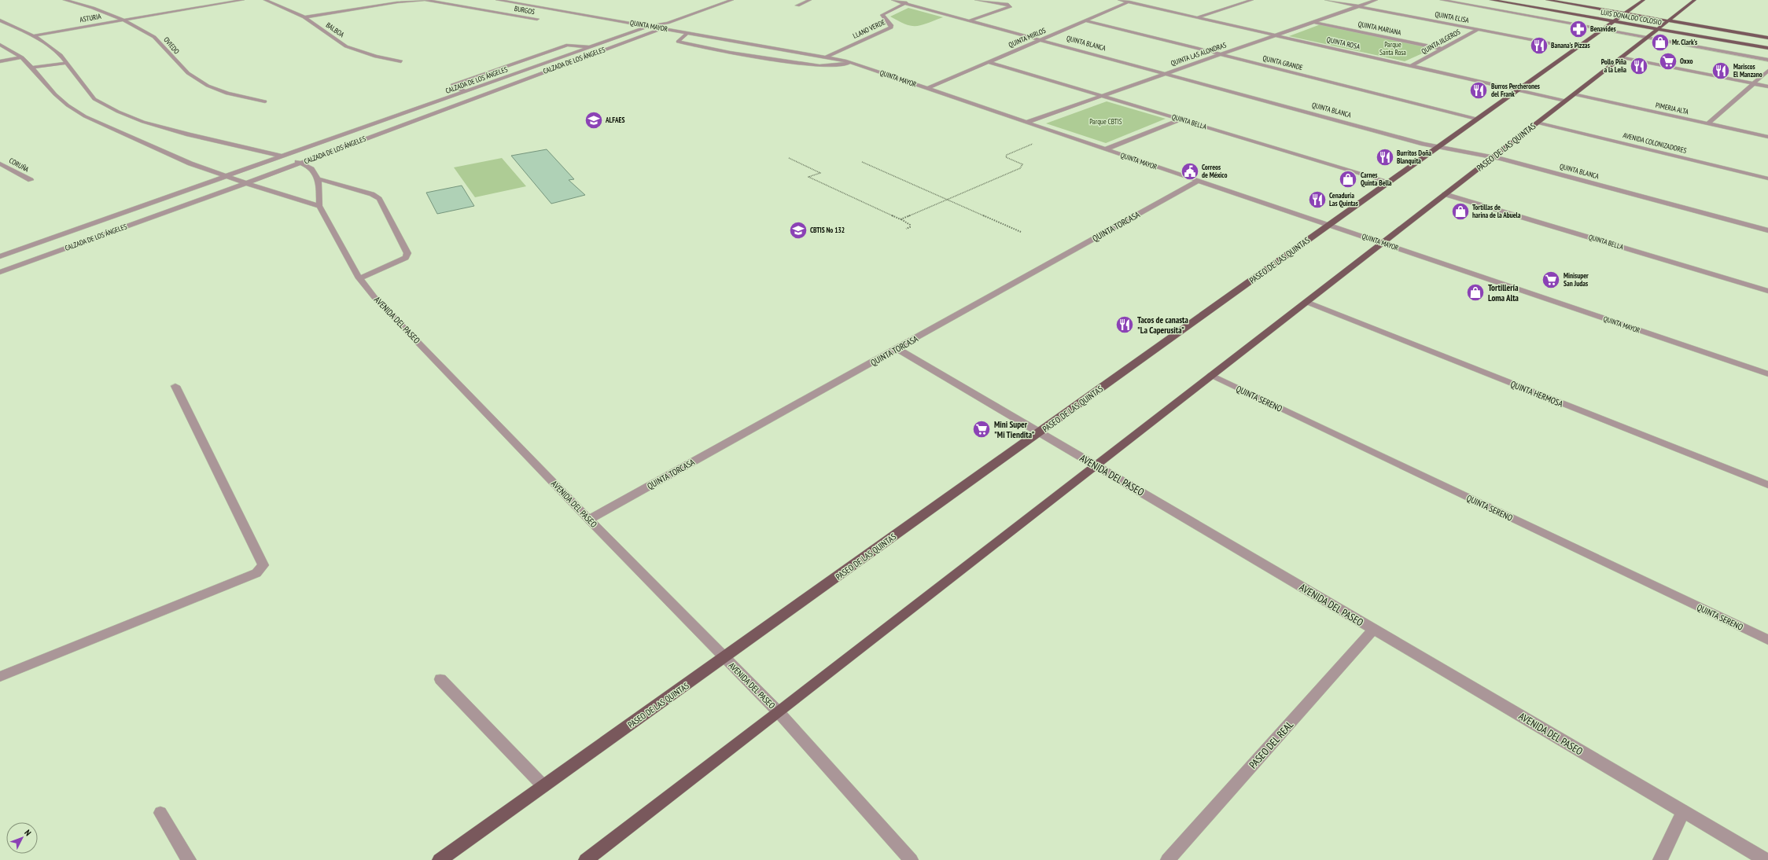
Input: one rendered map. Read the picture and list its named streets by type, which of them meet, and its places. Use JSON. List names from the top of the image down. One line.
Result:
{"streets":{"main road":["LUIS DONALDO COLOSIO","PASEO DE LAS QUINTAS"],"street":["BURGOS","QUINTA ELISA","ASTURIA","QUINTA MAYOR","QUINTA MARIANA","LLANO VERDE","BALBOA","QUINTA MIRLOS","QUINTA JILGEROS","QUINTA BLANCA","QUINTA ROSA","OVIEDO","QUINTA LAS ALONDRAS","CALZADA DE LOS ÁNGELES","QUINTA GRANDE","PIMERIA ALTA","QUINTA BELLA","AVENIDA COLONIZADORES","CORUÑA","QUINTA TORCASA","AVENIDA DEL PASEO","QUINTA HERMOSA","QUINTA SERENO","PASEO DEL REAL"]},"crossings":[["BURGOS","BALBOA"],["QUINTA ELISA","QUINTA JILGEROS"],["QUINTA ELISA","QUINTA LAS ALONDRAS"],["QUINTA ELISA","PASEO DE LAS QUINTAS"],["LUIS DONALDO COLOSIO","PASEO DE LAS QUINTAS"],["ASTURIA","OVIEDO"],["QUINTA MAYOR","LLANO VERDE"],["QUINTA MAYOR","QUINTA MIRLOS"],["QUINTA MAYOR","QUINTA LAS ALONDRAS"],["QUINTA MAYOR","CALZADA DE LOS ÁNGELES"],["QUINTA MAYOR","PASEO DE LAS QUINTAS"],["QUINTA MAYOR","QUINTA TORCASA"],["QUINTA MARIANA","QUINTA JILGEROS"],["QUINTA MARIANA","QUINTA LAS ALONDRAS"],["LLANO VERDE","QUINTA BLANCA"],["QUINTA MIRLOS","QUINTA BLANCA"],["QUINTA MIRLOS","QUINTA ROSA"],["QUINTA MIRLOS","QUINTA GRANDE"],["QUINTA MIRLOS","QUINTA BELLA"],["QUINTA JILGEROS","QUINTA ROSA"],["QUINTA BLANCA","QUINTA LAS ALONDRAS"],["QUINTA BLANCA","PASEO DE LAS QUINTAS"],["QUINTA ROSA","QUINTA LAS ALONDRAS"],["QUINTA ROSA","PASEO DE LAS QUINTAS"],["QUINTA LAS ALONDRAS","QUINTA GRANDE"],["QUINTA LAS ALONDRAS","QUINTA BELLA"],["QUINTA GRANDE","PASEO DE LAS QUINTAS"],["PIMERIA ALTA","PASEO DE LAS QUINTAS"],["QUINTA BELLA","PASEO DE LAS QUINTAS"],["AVENIDA COLONIZADORES","PASEO DE LAS QUINTAS"],["PASEO DE LAS QUINTAS","AVENIDA DEL PASEO"],["PASEO DE LAS QUINTAS","QUINTA HERMOSA"],["PASEO DE LAS QUINTAS","QUINTA SERENO"],["QUINTA TORCASA","AVENIDA DEL PASEO"],["AVENIDA DEL PASEO","PASEO DEL REAL"]],"parks":["Parque Santa Rosa","Parque CBTIS"],"places":{"pharmacy":["Benavides"],"shop":["Mr. Clark's","Carnes Quinta Bella","Tortillas de harina de la Abuela","Tortillería Loma Alta"],"restaurant":["Banana's Pizzas","Pollo Piña a la Leña","Mariscos El Manzano","Burros Percherones del Frank","Burritos Doña Blanquita","Cenaduría Las Quintas","Tacos de canasta \"La Caperusita\""],"supermarket":["Oxxo","Minisuper San Judas","Mini Super \"Mi Tiendita\""],"school or university":["ALFAES","CBTIS No 132"],"public building":["Correos de México"]},"north":"top right"}
